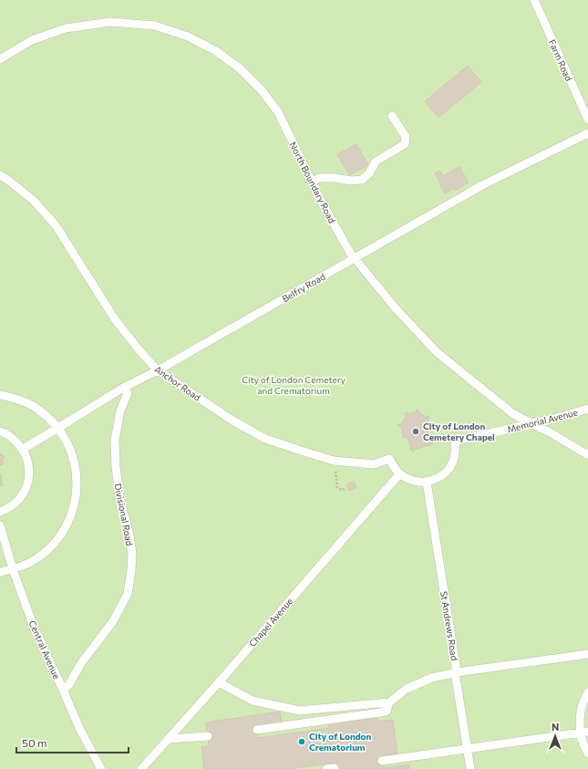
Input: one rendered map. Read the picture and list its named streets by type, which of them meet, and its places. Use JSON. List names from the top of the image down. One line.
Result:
{"streets":{"lane":["Farm Road","North Boundary Road","Belfry Road","Anchor Road","Memorial Avenue","Divisional Road","Chapel Avenue","St Andrews Road","Central Avenue"]},"crossings":[["North Boundary Road","Belfry Road"],["North Boundary Road","Memorial Avenue"],["Belfry Road","Anchor Road"],["Belfry Road","Divisional Road"],["Anchor Road","Chapel Avenue"],["Memorial Avenue","St Andrews Road"],["Divisional Road","Central Avenue"]],"parks":["City of London Cemetery and Crematorium"],"places":["City of London Cemetery Chapel","City of London Crematorium"],"scale_bar":"50 m","north":"top"}
